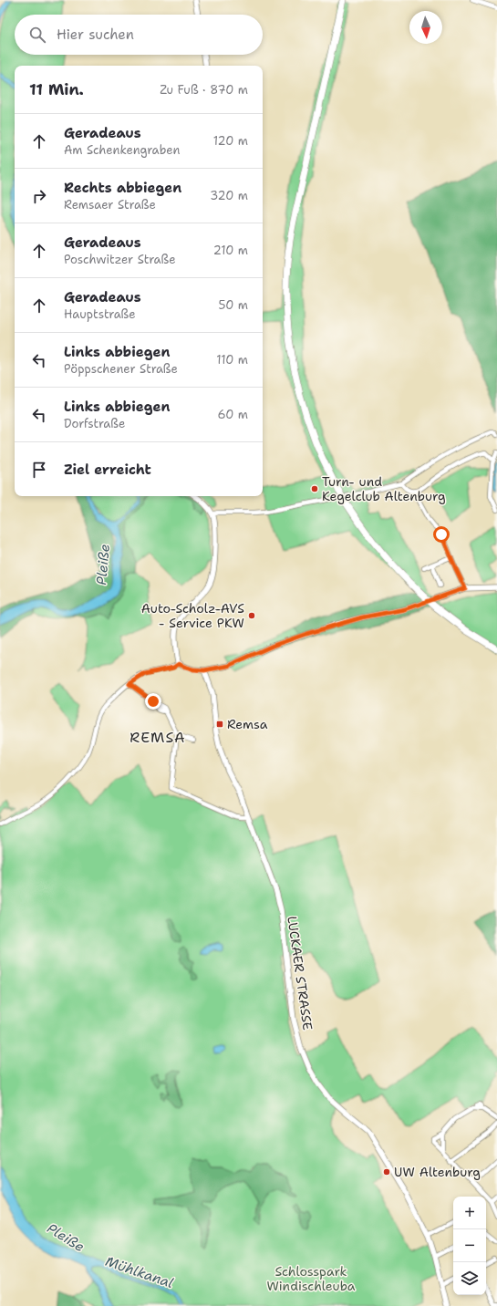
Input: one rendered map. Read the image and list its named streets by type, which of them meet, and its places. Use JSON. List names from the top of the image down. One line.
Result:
{"streets":{"street":["LUCKAER STRASSE"]},"districts":["REMSA"],"water":["Pleiße","Mühlkanal"],"parks":["Schlosspark Windischleuba"],"places":{"other":["Turn- und Kegelclub Altenburg","Auto-Scholz-AVS - Service PKW","UW Altenburg"],"transit":["Remsa"]},"north":"bottom","page":{"search":"Hier suchen","heading":["11 Min.","Zu Fuß · 870 m"],"list":[["Geradeaus","Am Schenkengraben","120 m"],["Rechts abbiegen","Remsaer Straße","320 m"],["Geradeaus","Poschwitzer Straße","210 m"],["Geradeaus","Hauptstraße","50 m"],["Links abbiegen","Pöppschener Straße","110 m"],["Links abbiegen","Dorfstraße","60 m"],"Ziel erreicht"],"map_buttons":["+","−"]}}
